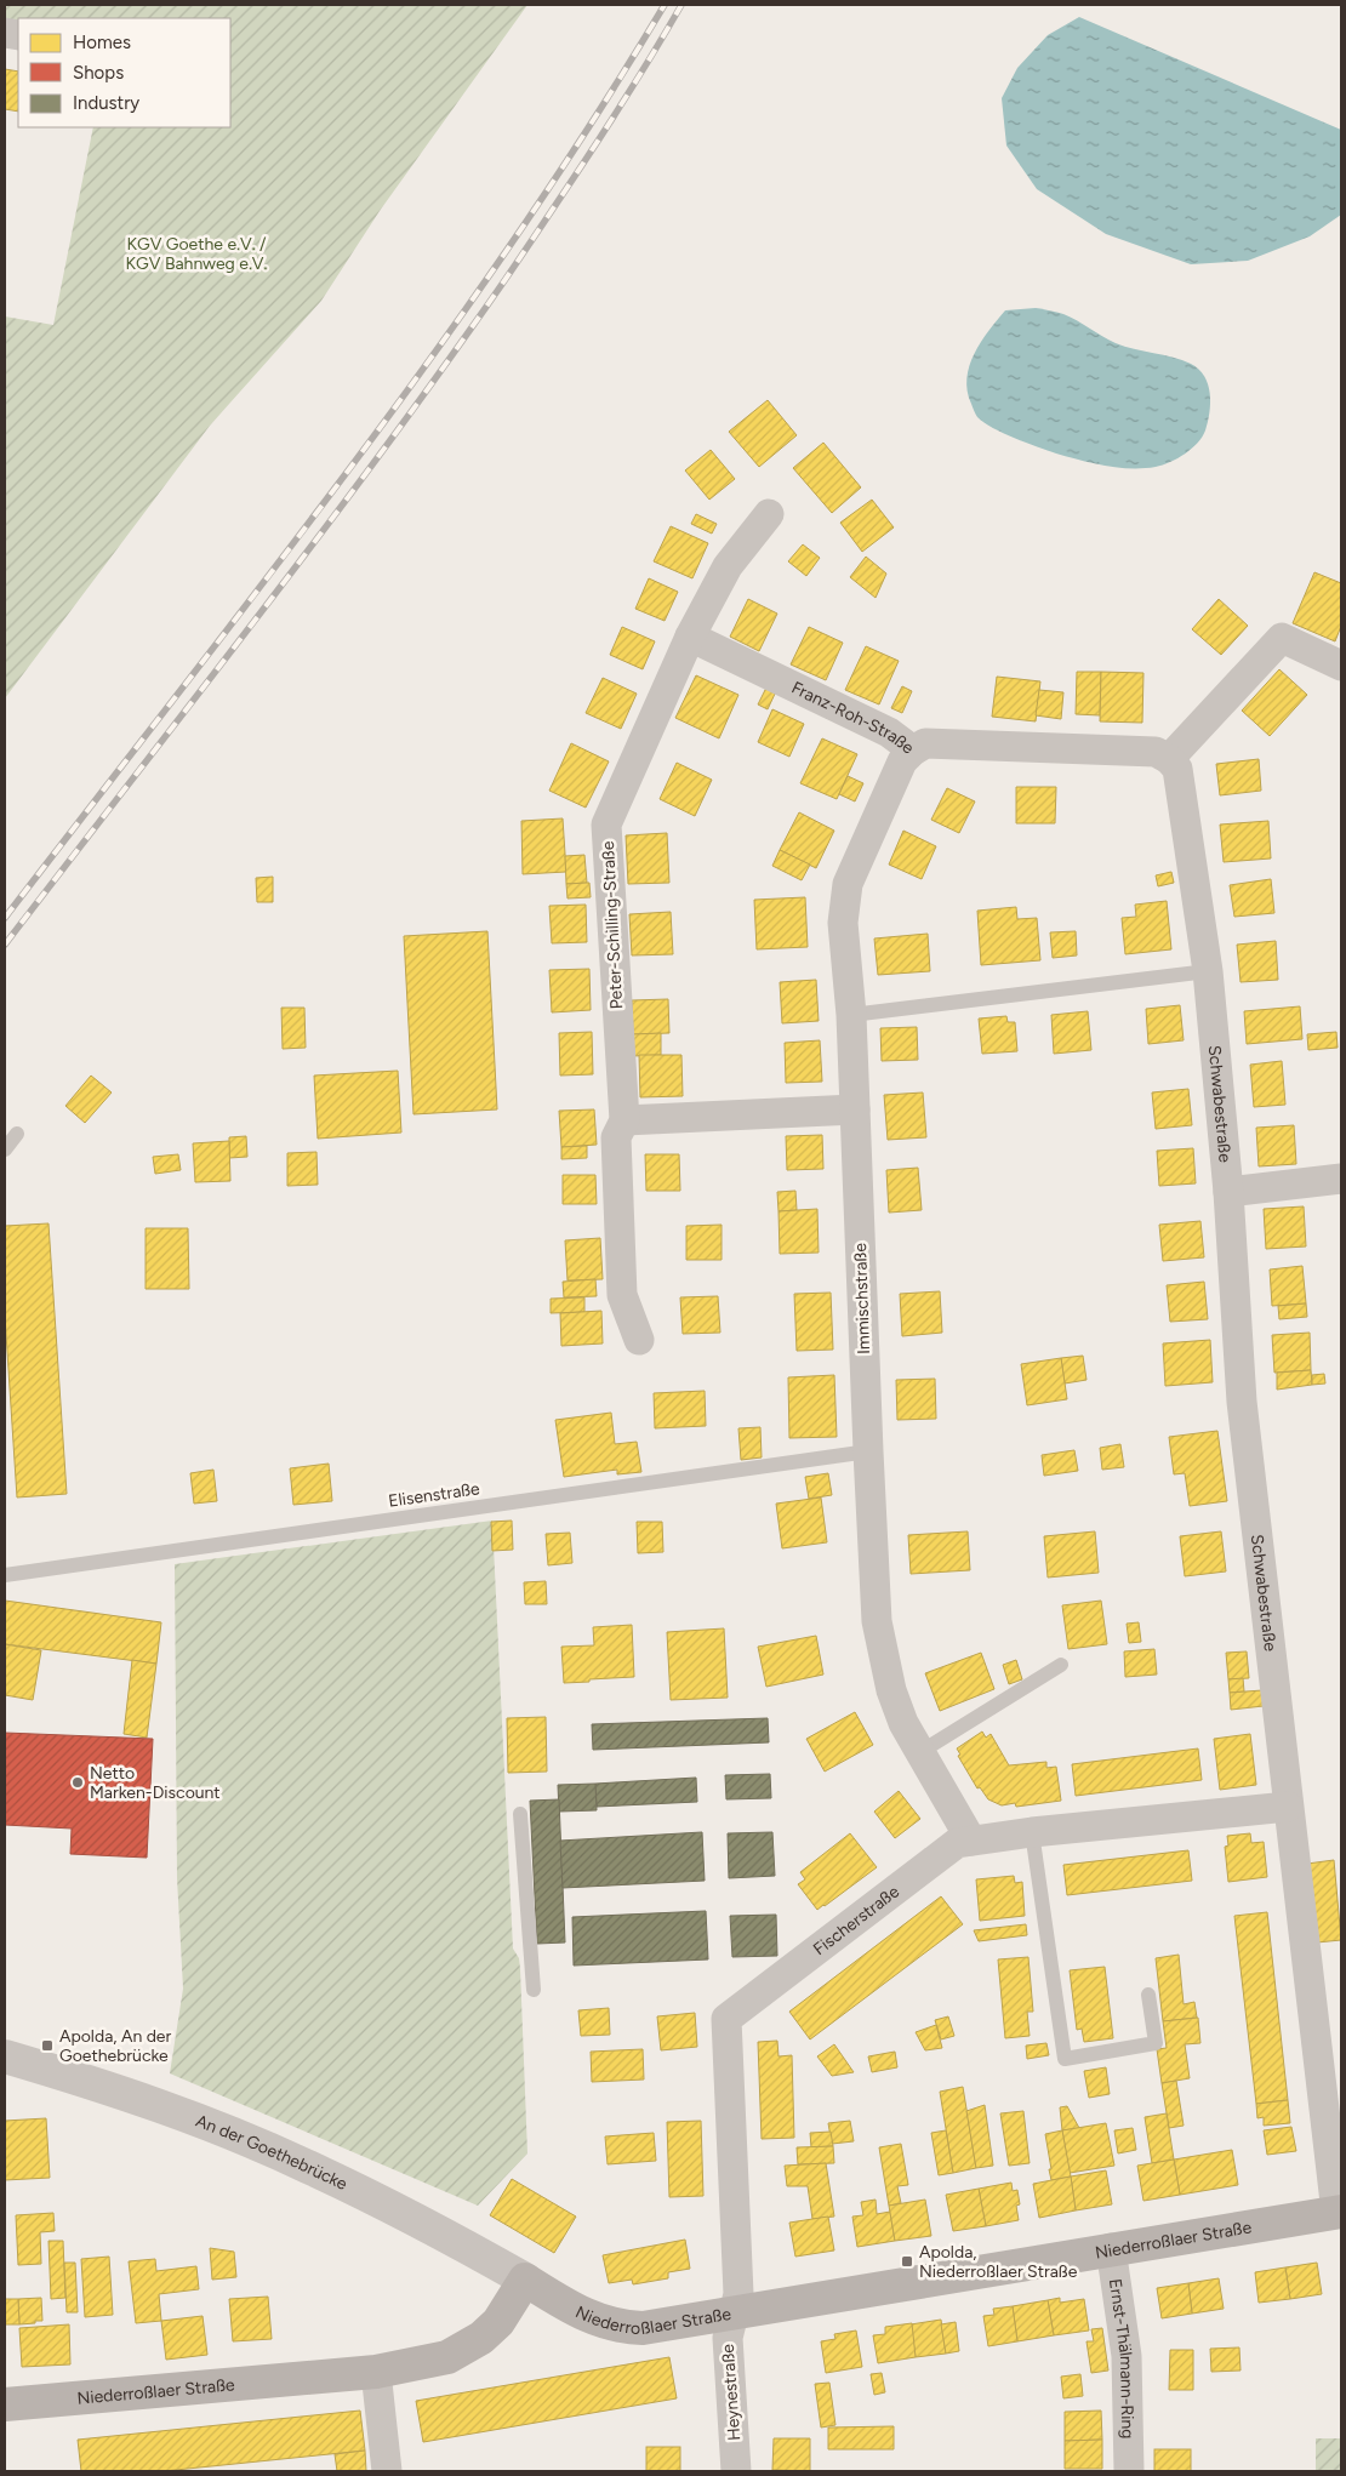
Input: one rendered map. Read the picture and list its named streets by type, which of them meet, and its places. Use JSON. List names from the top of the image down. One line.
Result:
{"streets":{"main road":["Niederroßlaer Straße"],"street":["Franz-Roh-Straße","Peter-Schilling-Straße","Schwabestraße","Immischstraße","Fischerstraße","An der Goethebrücke","Ernst-Thälmann-Ring","Heynestraße"],"lane":["Elisenstraße"]},"crossings":[["Franz-Roh-Straße","Peter-Schilling-Straße"],["Franz-Roh-Straße","Schwabestraße"],["Franz-Roh-Straße","Immischstraße"],["Schwabestraße","Fischerstraße"],["Schwabestraße","Niederroßlaer Straße"],["Immischstraße","Elisenstraße"],["Immischstraße","Fischerstraße"],["Fischerstraße","Niederroßlaer Straße"],["Fischerstraße","Heynestraße"],["An der Goethebrücke","Niederroßlaer Straße"],["Niederroßlaer Straße","Ernst-Thälmann-Ring"],["Niederroßlaer Straße","Heynestraße"]],"parks":["KGV Goethe e.V. / KGV Bahnweg e.V."],"places":{"other":["Netto Marken-Discount"],"transit":["Apolda, An der Goethebrücke","Apolda, Niederroßlaer Straße"]},"legend":["Homes","Shops","Industry"]}
